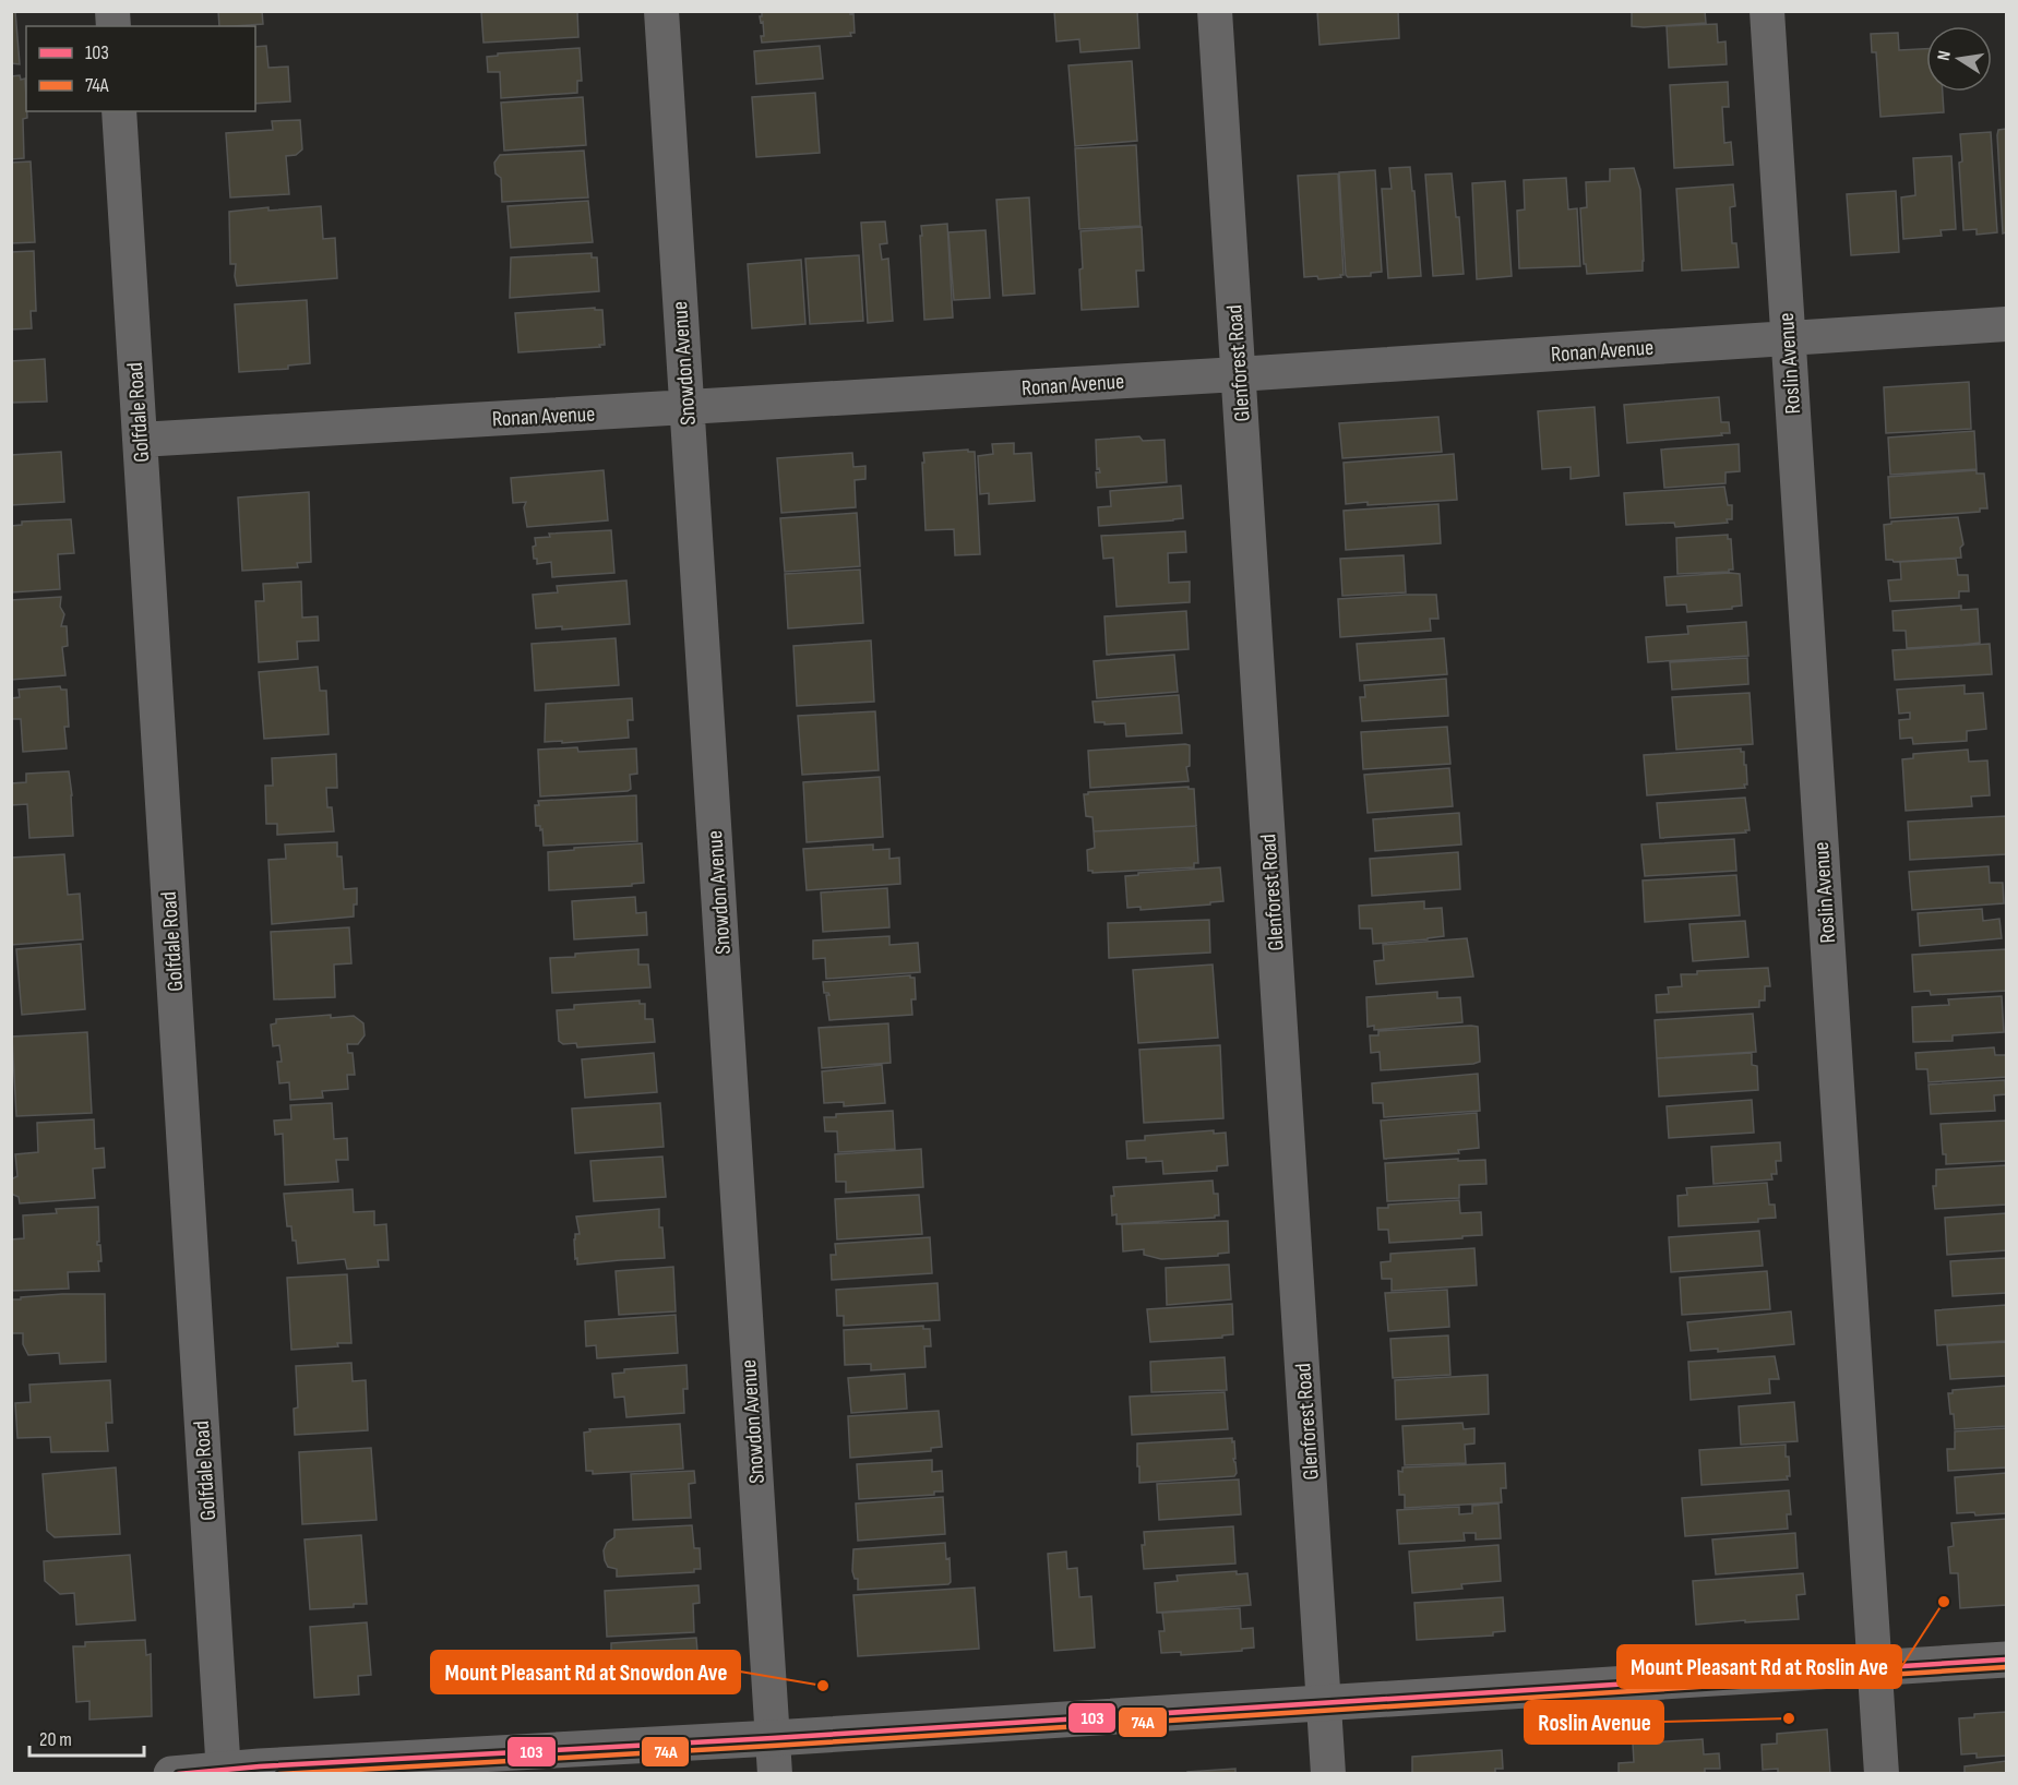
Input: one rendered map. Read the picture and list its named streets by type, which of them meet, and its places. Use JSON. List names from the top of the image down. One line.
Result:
{"streets":{"street":["Ronan Avenue","Snowdon Avenue","Glenforest Road","Roslin Avenue","Golfdale Road"]},"crossings":[["Ronan Avenue","Snowdon Avenue"],["Ronan Avenue","Glenforest Road"],["Ronan Avenue","Roslin Avenue"],["Ronan Avenue","Golfdale Road"]],"places":["Mount Pleasant Rd at Roslin Ave","Mount Pleasant Rd at Snowdon Ave","Roslin Avenue"],"lines":["transit line 103","transit line 74A"],"legend":["103","74A"],"scale_bar":"20 m","north":"left"}
